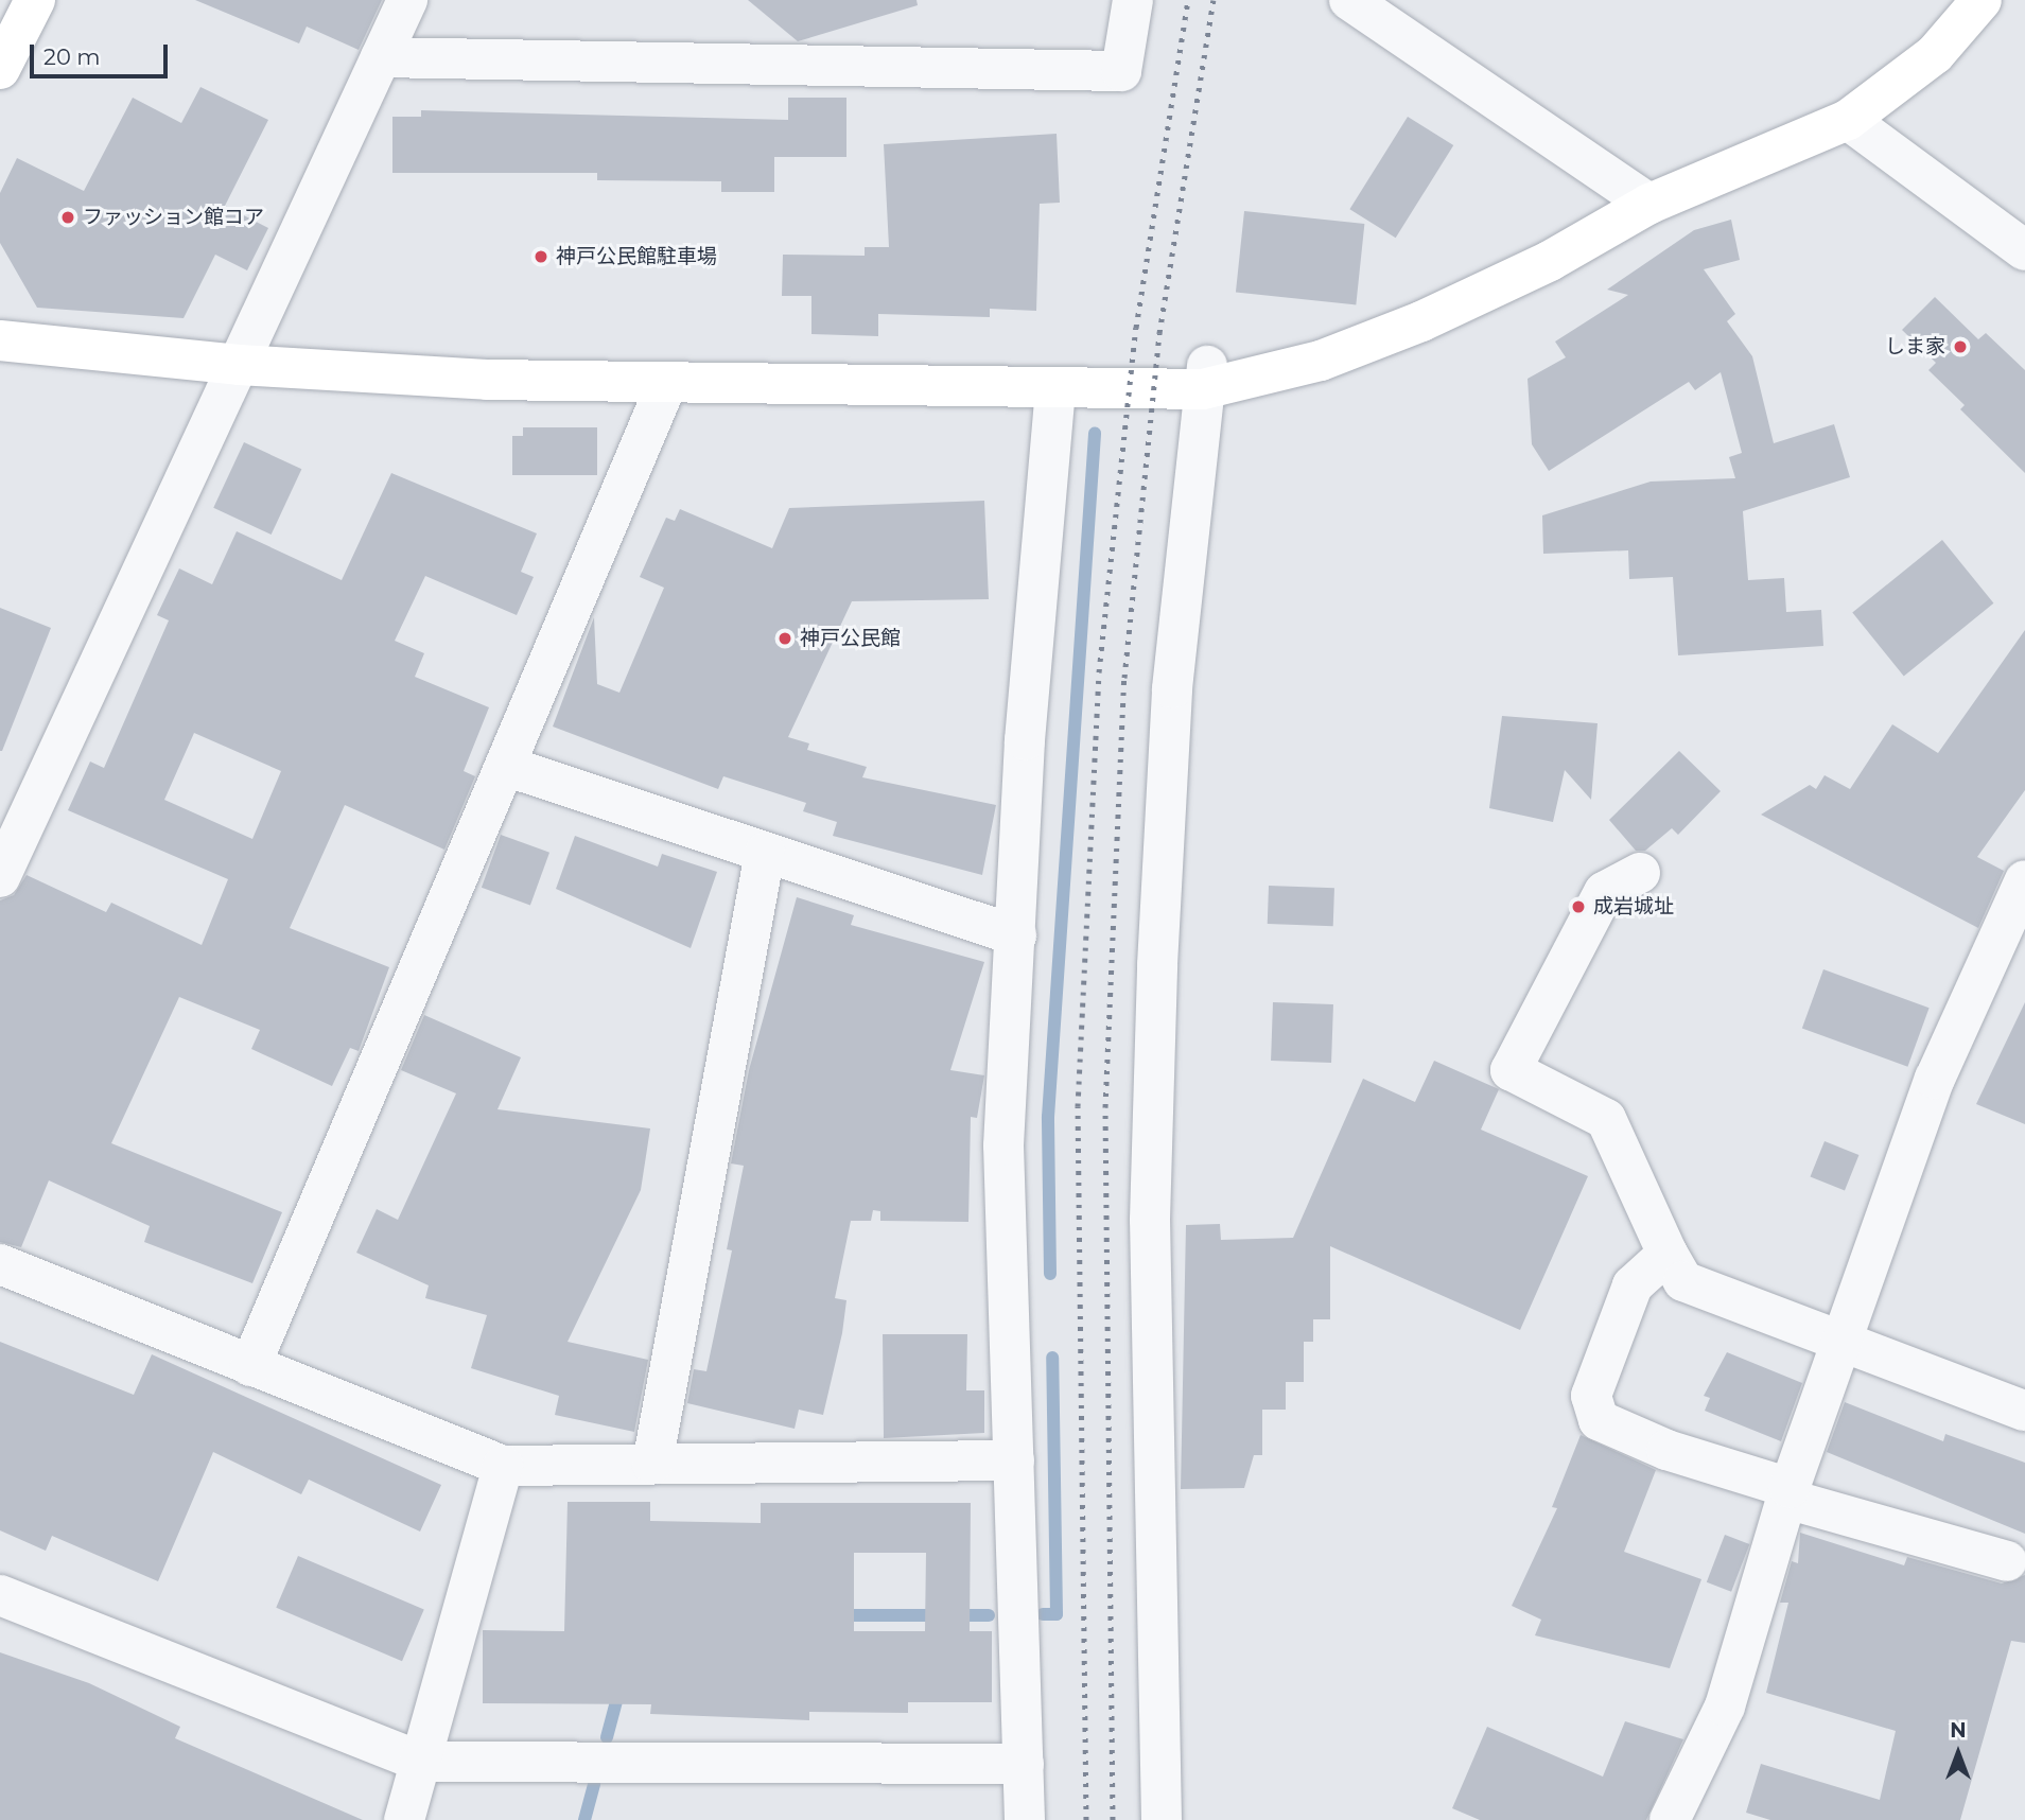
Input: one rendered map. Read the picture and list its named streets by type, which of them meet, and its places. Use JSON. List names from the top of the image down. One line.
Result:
{"places":["ファッション館コア","神戸公民館駐車場","しま家","神戸公民館","成岩城址"],"scale_bar":"20 m","north":"top"}
